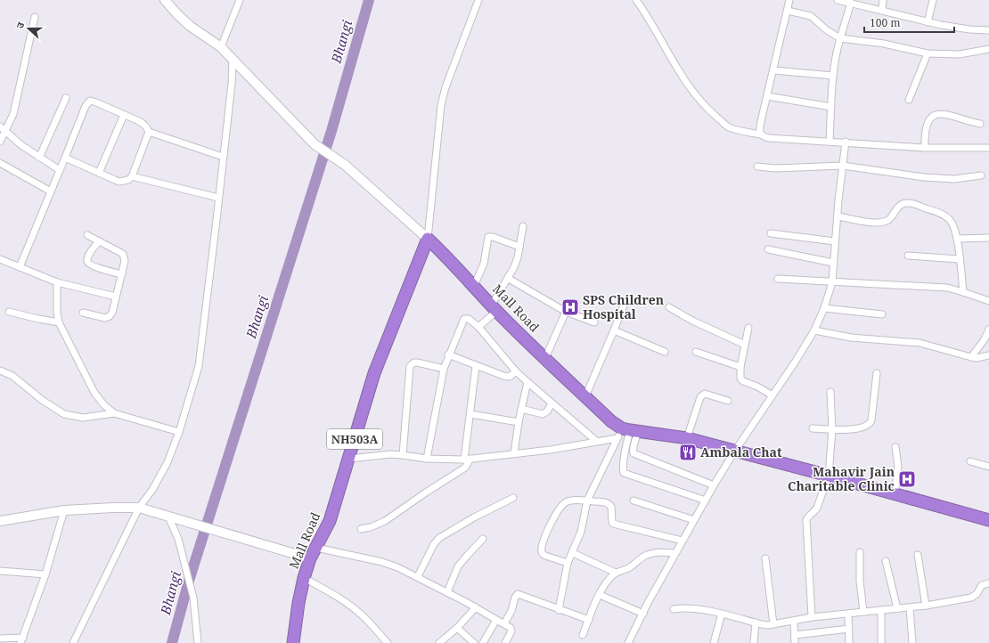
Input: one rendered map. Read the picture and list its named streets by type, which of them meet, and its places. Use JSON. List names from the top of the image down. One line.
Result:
{"streets":{"highway":["Mall Road","NH503A"]},"water":["Bhangi"],"places":{"hospital":["SPS Children Hospital","Mahavir Jain Charitable Clinic"],"restaurant":["Ambala Chat"]},"scale_bar":"100 m","north":"left"}
